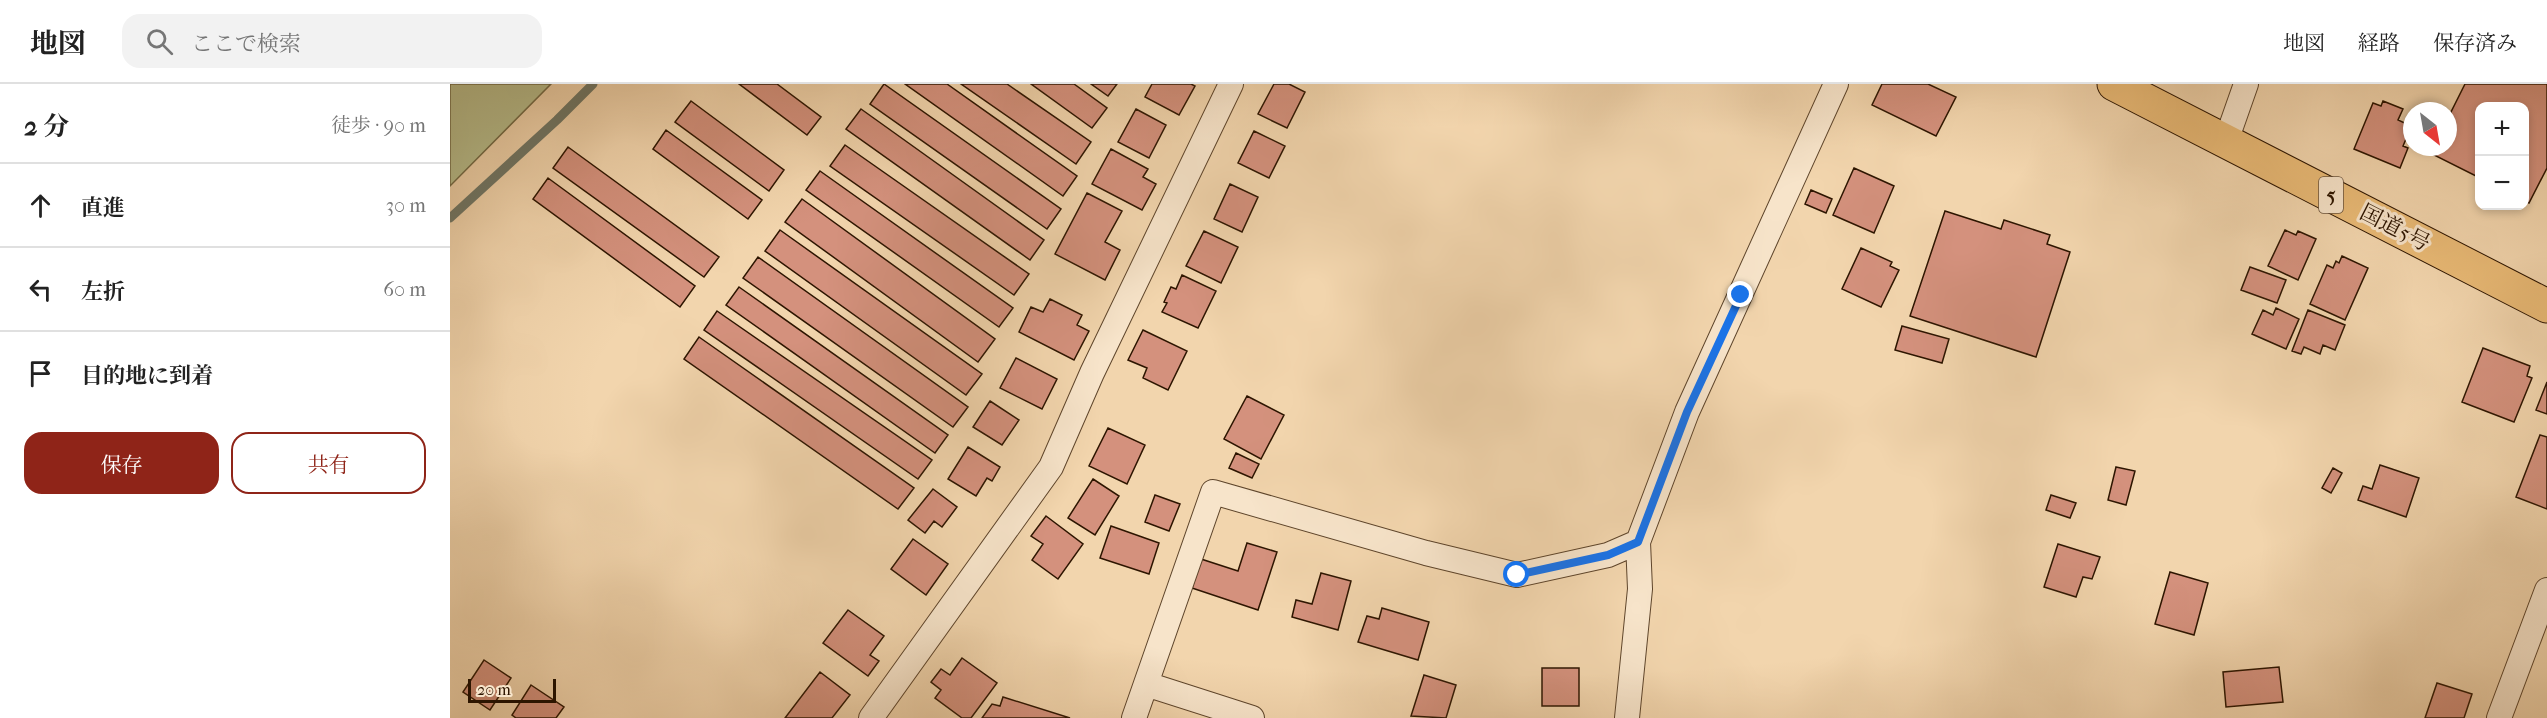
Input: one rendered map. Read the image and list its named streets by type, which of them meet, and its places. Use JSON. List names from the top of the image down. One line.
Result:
{"streets":{"highway":["5","国道5号"]},"scale_bar":"20 m","north":"bottom right","page":{"header":"地図","search":"ここで検索","nav":["地図","経路","保存済み"],"heading":["2 分","徒歩 · 90 m"],"map_buttons":["+","−"],"list":[["直進","30 m"],["左折","60 m"],"目的地に到着"],"buttons":["保存","共有"],"scale":"20 m"}}
